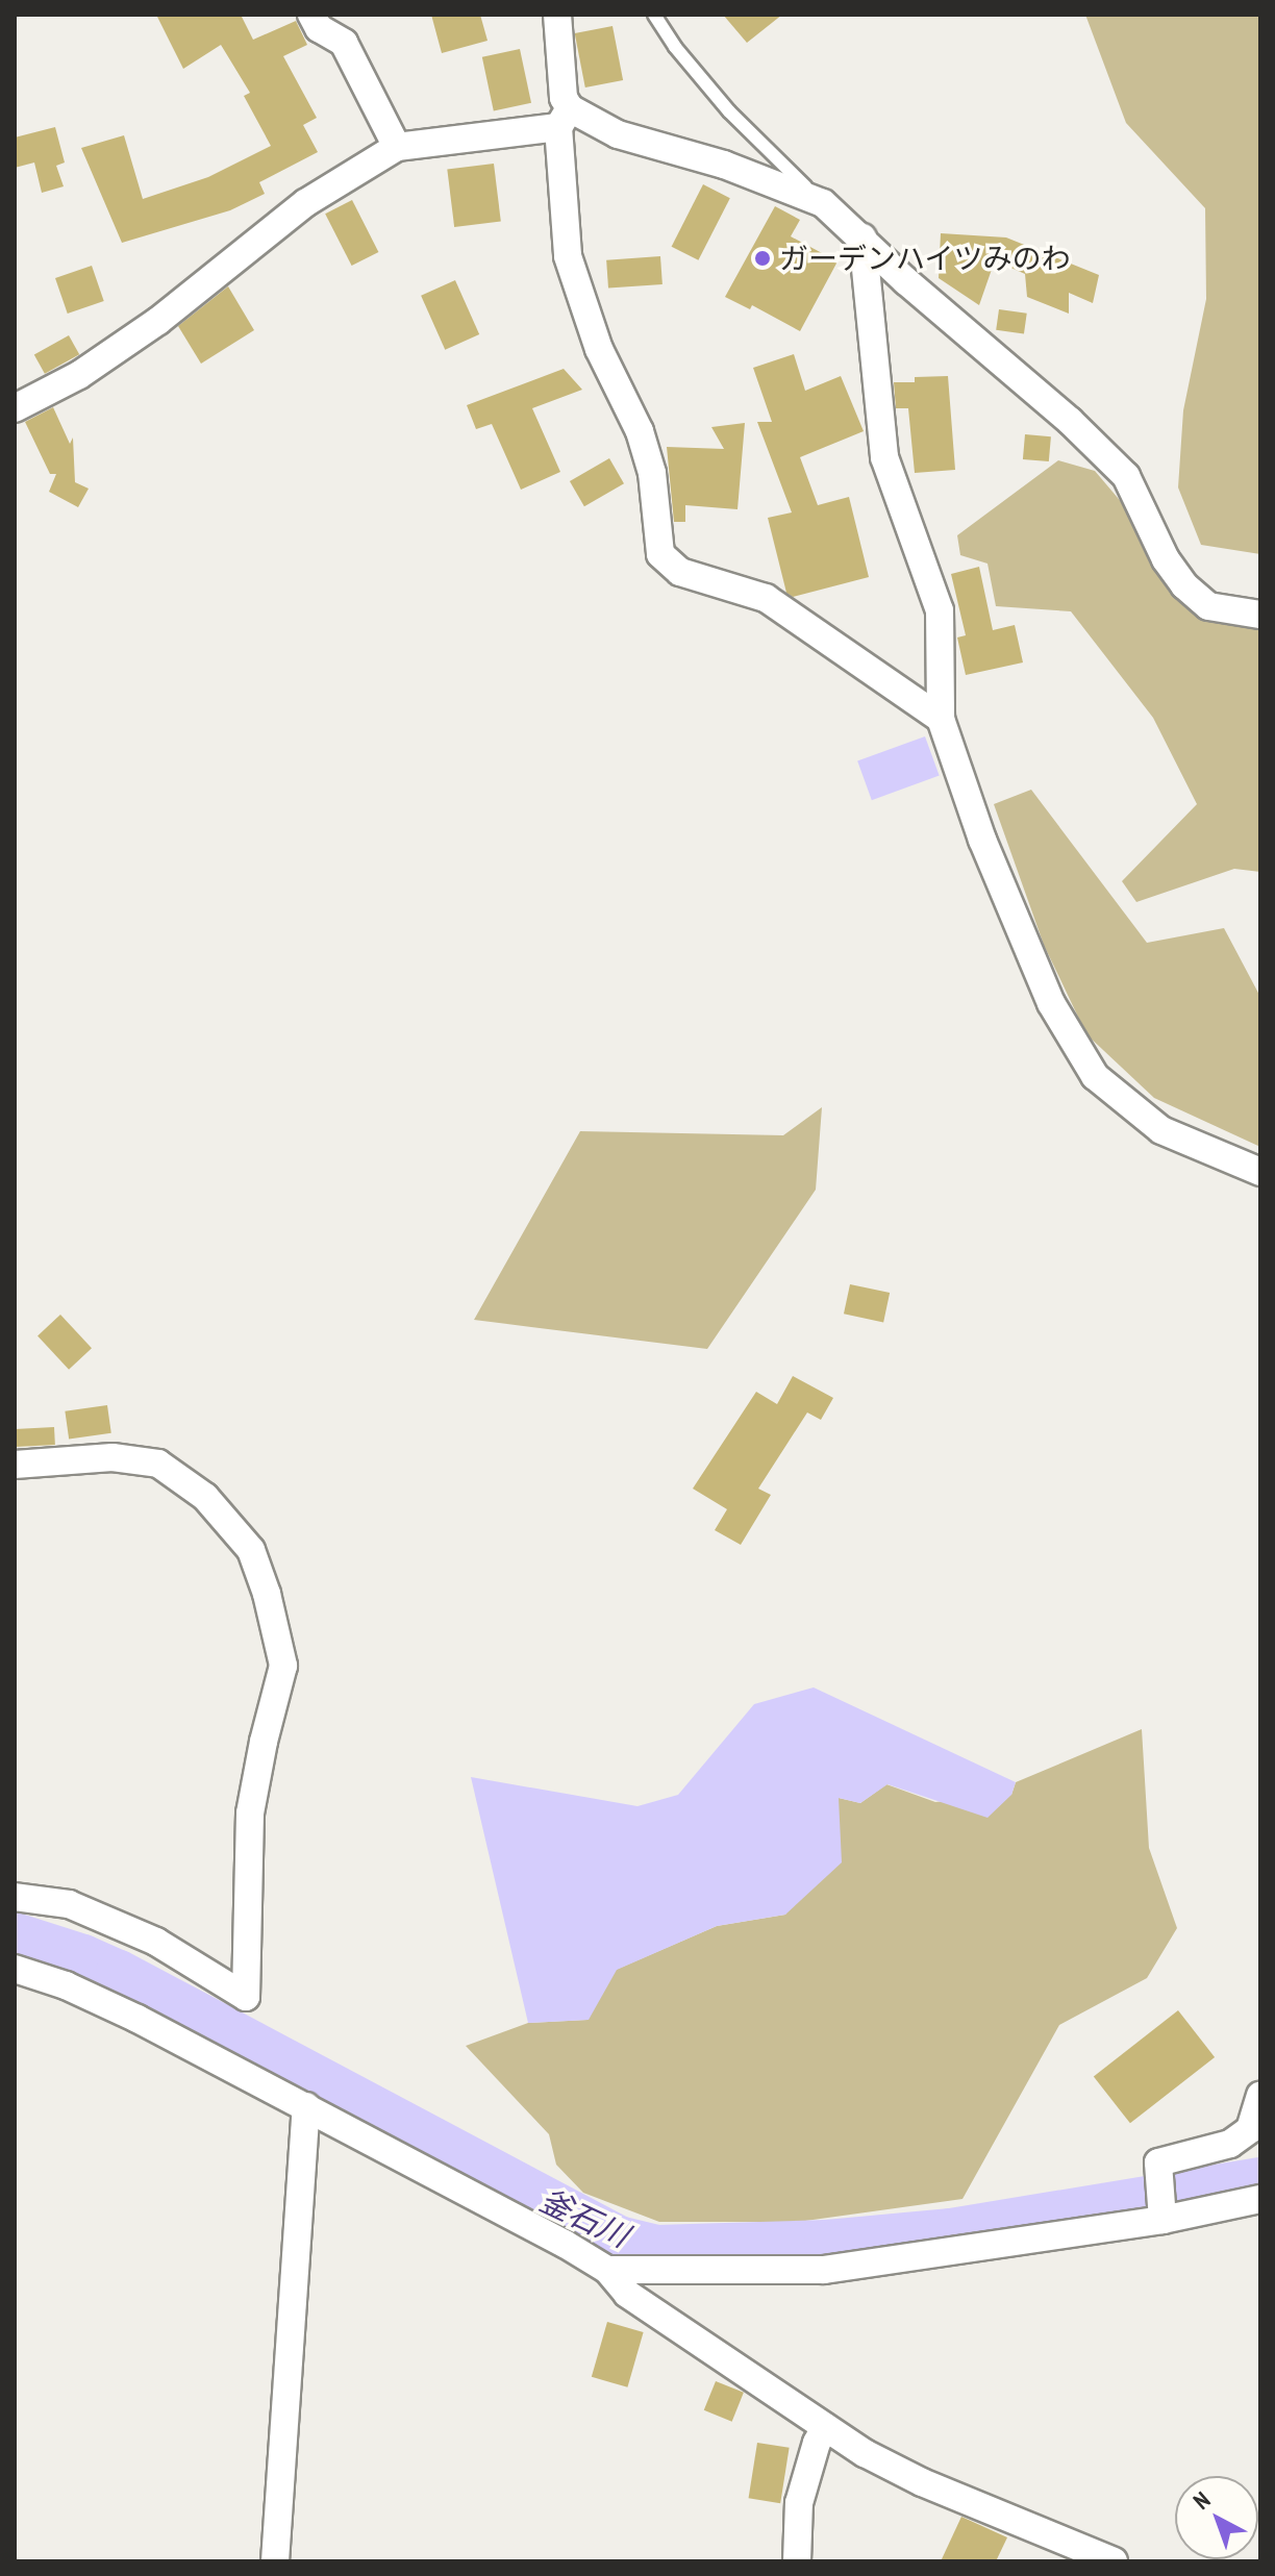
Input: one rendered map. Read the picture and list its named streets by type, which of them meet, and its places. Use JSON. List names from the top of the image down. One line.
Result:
{"water":["釜石川"],"places":["ガーデンハイツみのわ"],"north":"top left"}
